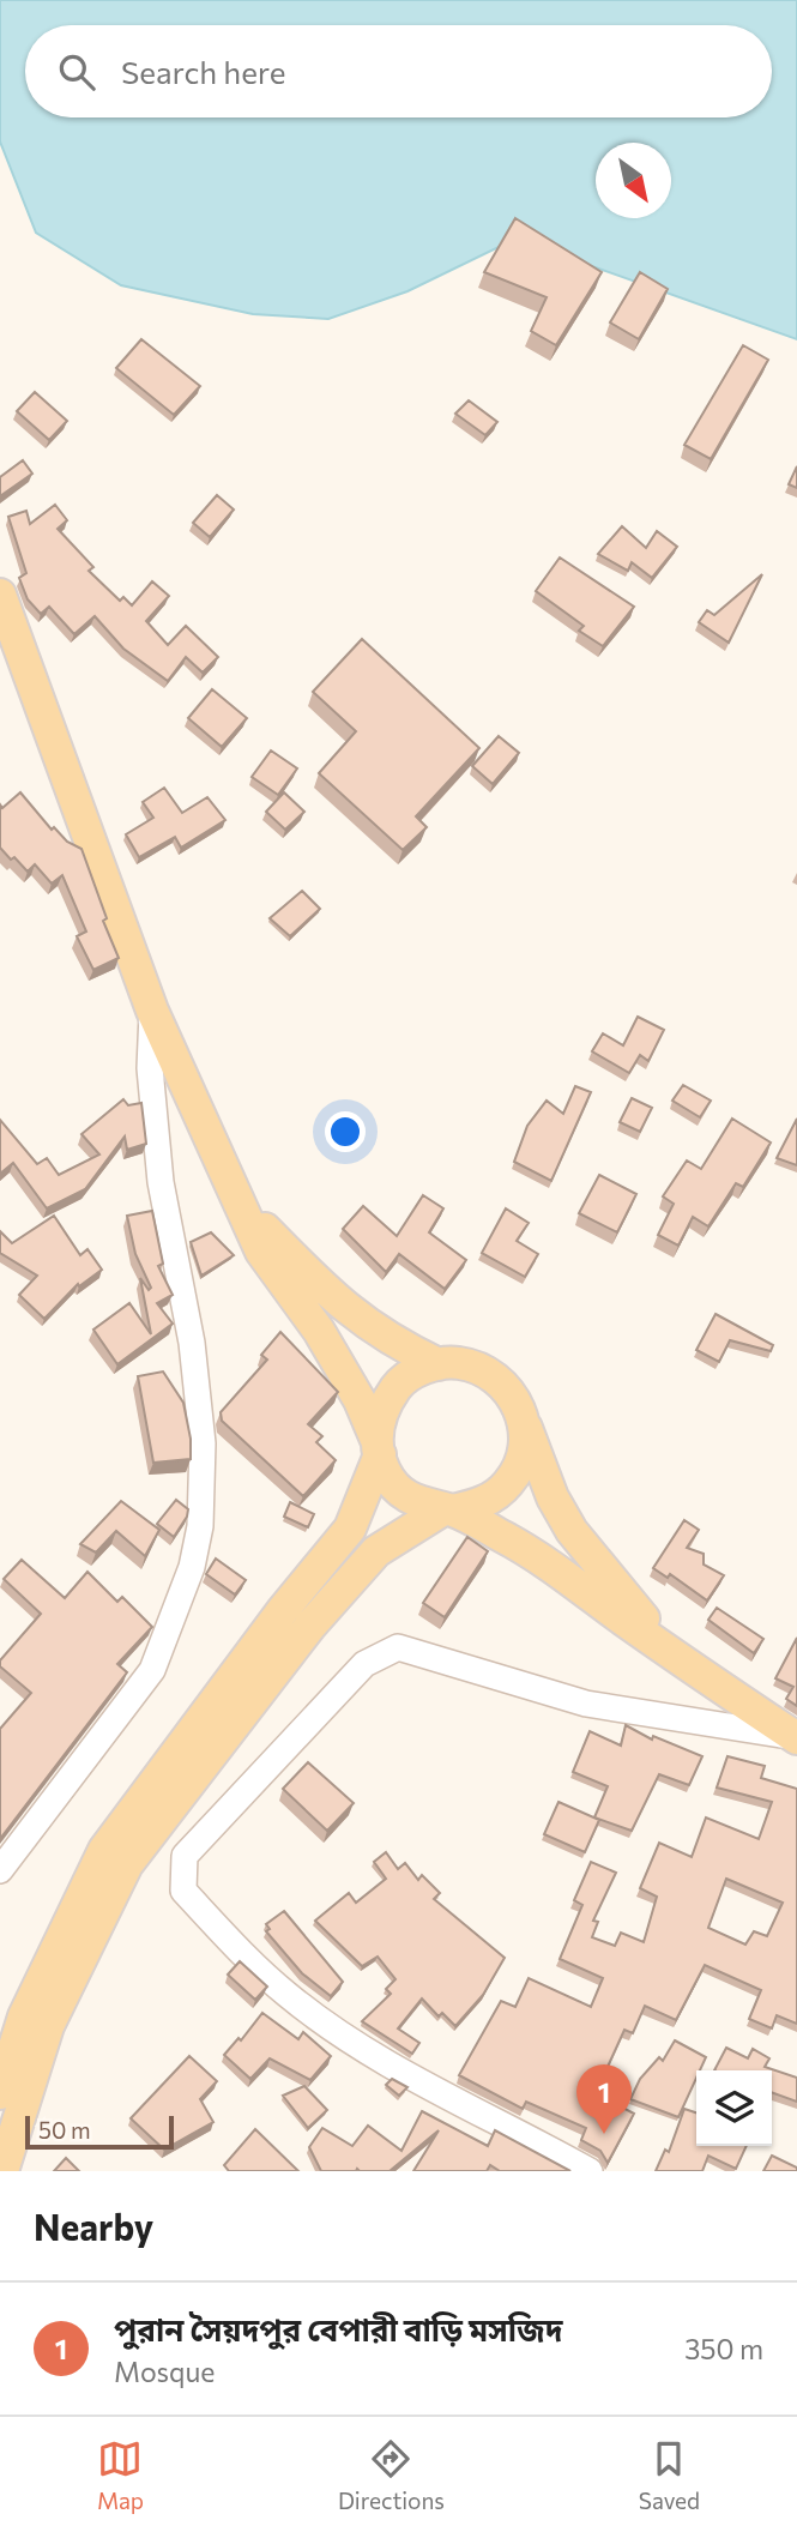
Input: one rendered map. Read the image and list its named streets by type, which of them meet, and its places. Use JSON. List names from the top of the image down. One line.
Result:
{"scale_bar":"50 m","north":"bottom right","page":{"search":"Search here","pins":"1","scale":"50 m","heading":"Nearby","list":[{"mark":"1","name":"পুরান সৈয়দপুর বেপারী বাড়ি মসজিদ","note":"Mosque","value":"350 m"}],"nav":["Map","Directions","Saved"]}}
